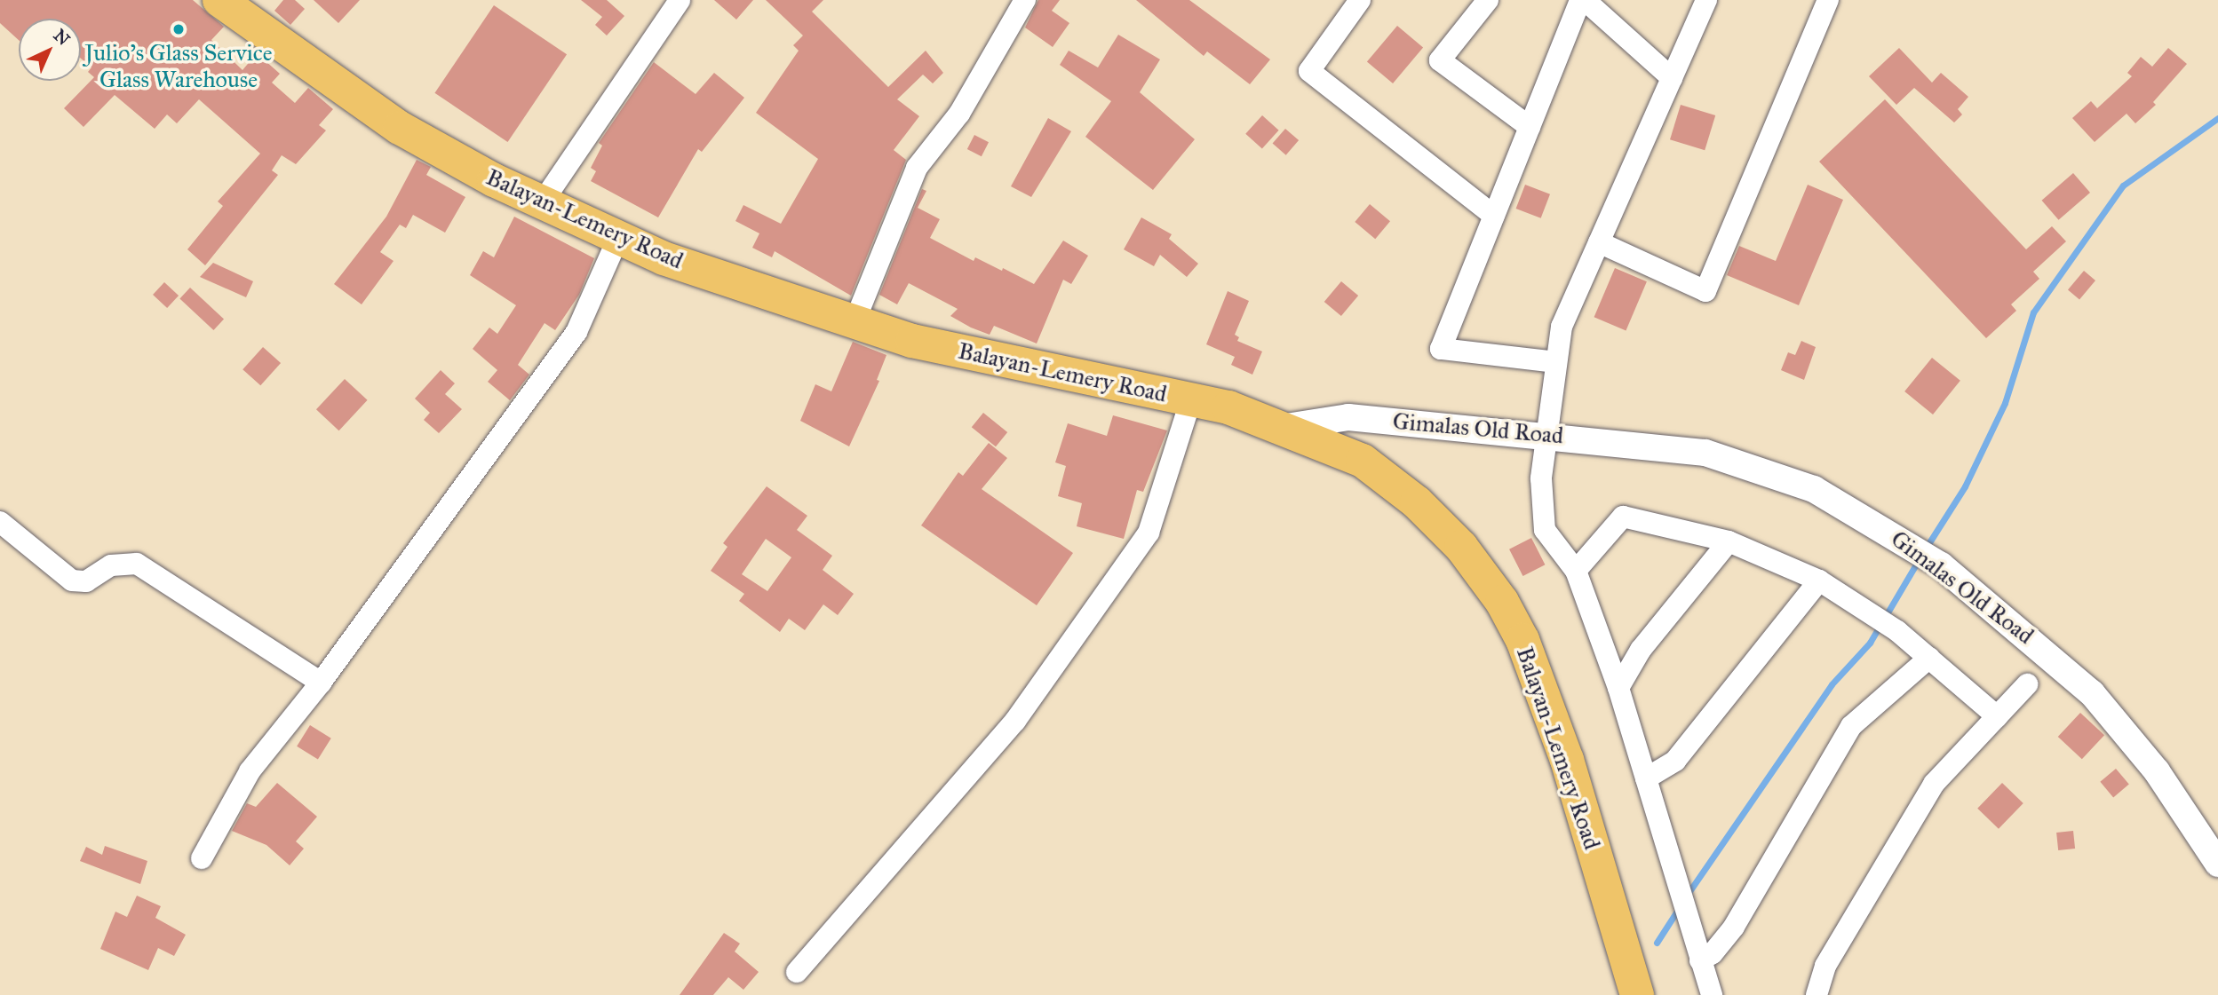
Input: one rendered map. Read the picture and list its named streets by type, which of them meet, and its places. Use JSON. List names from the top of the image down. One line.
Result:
{"streets":{"main road":["Balayan-Lemery Road"],"street":["Gimalas Old Road"]},"crossings":[["Balayan-Lemery Road","Gimalas Old Road"]],"places":["Julio's Glass Service Glass Warehouse"],"north":"top right"}
